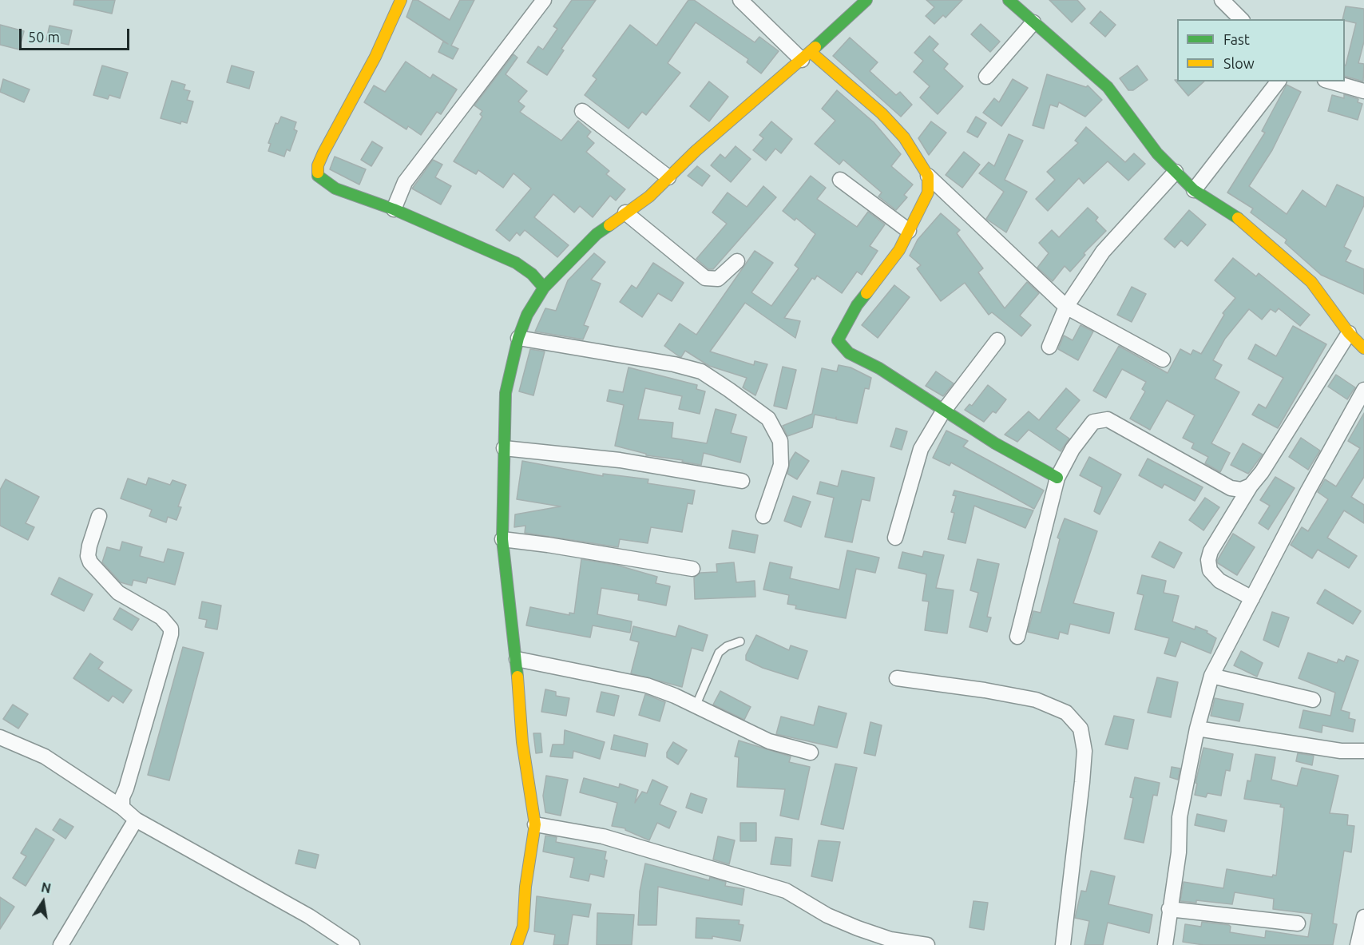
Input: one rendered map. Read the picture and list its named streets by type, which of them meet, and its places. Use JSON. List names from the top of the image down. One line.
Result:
{"legend":["Fast","Slow"],"scale_bar":"50 m","north":"top"}
